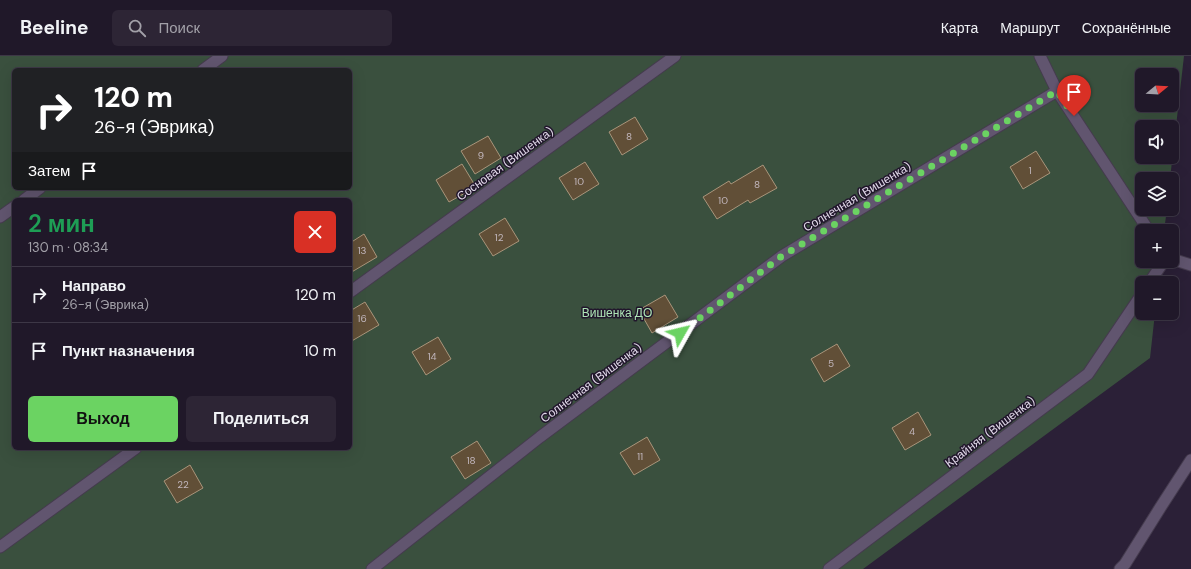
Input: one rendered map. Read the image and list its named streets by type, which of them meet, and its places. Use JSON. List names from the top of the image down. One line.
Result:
{"streets":{"lane":["Сосновая (Вишенка)","Солнечная (Вишенка)","Крайняя (Вишенка)"]},"parks":["Вишенка ДО"],"house_numbers":["8","9","1","10","8","10","12","13","16","14","5","4","11","18","22"],"north":"right","page":{"header":"Beeline","search":"Поиск","nav":["Карта","Маршрут","Сохранённые"],"map_buttons":["+","−"],"turn":["120 m","26-я (Эврика)"],"then":"Затем","heading":["2 мин","130 m · 08:34"],"list":[{"name":"Направо","note":"26-я (Эврика)","value":"120 m"},{"name":"Пункт назначения","value":"10 m"}],"buttons":["Выход","Поделиться"]}}
